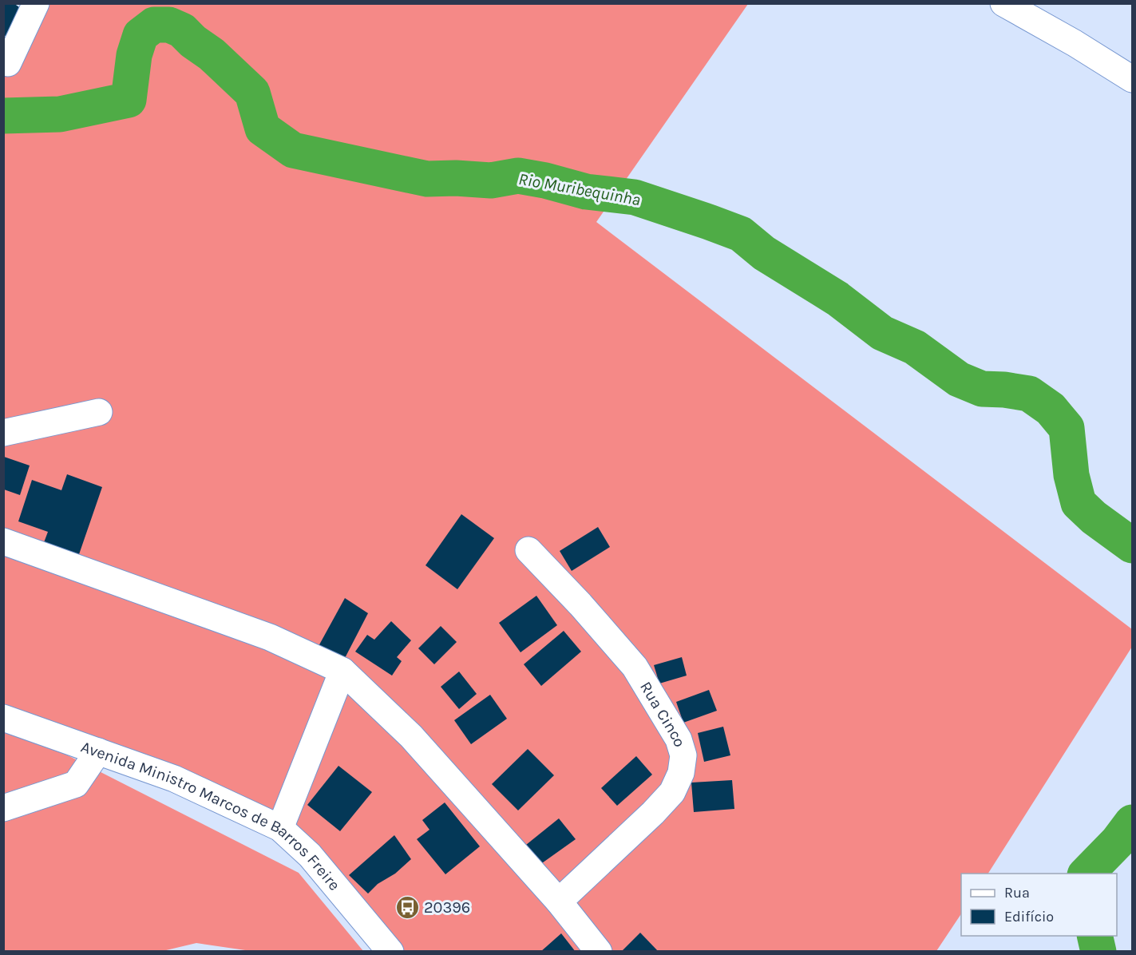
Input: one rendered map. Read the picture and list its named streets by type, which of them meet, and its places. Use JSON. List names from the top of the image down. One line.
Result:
{"streets":{"street":["Rua Cinco","Avenida Ministro Marcos de Barros Freire"]},"water":["Rio Muribequinha"],"places":{"bus stop":["20396"]},"legend":["Rua","Edifício"]}
